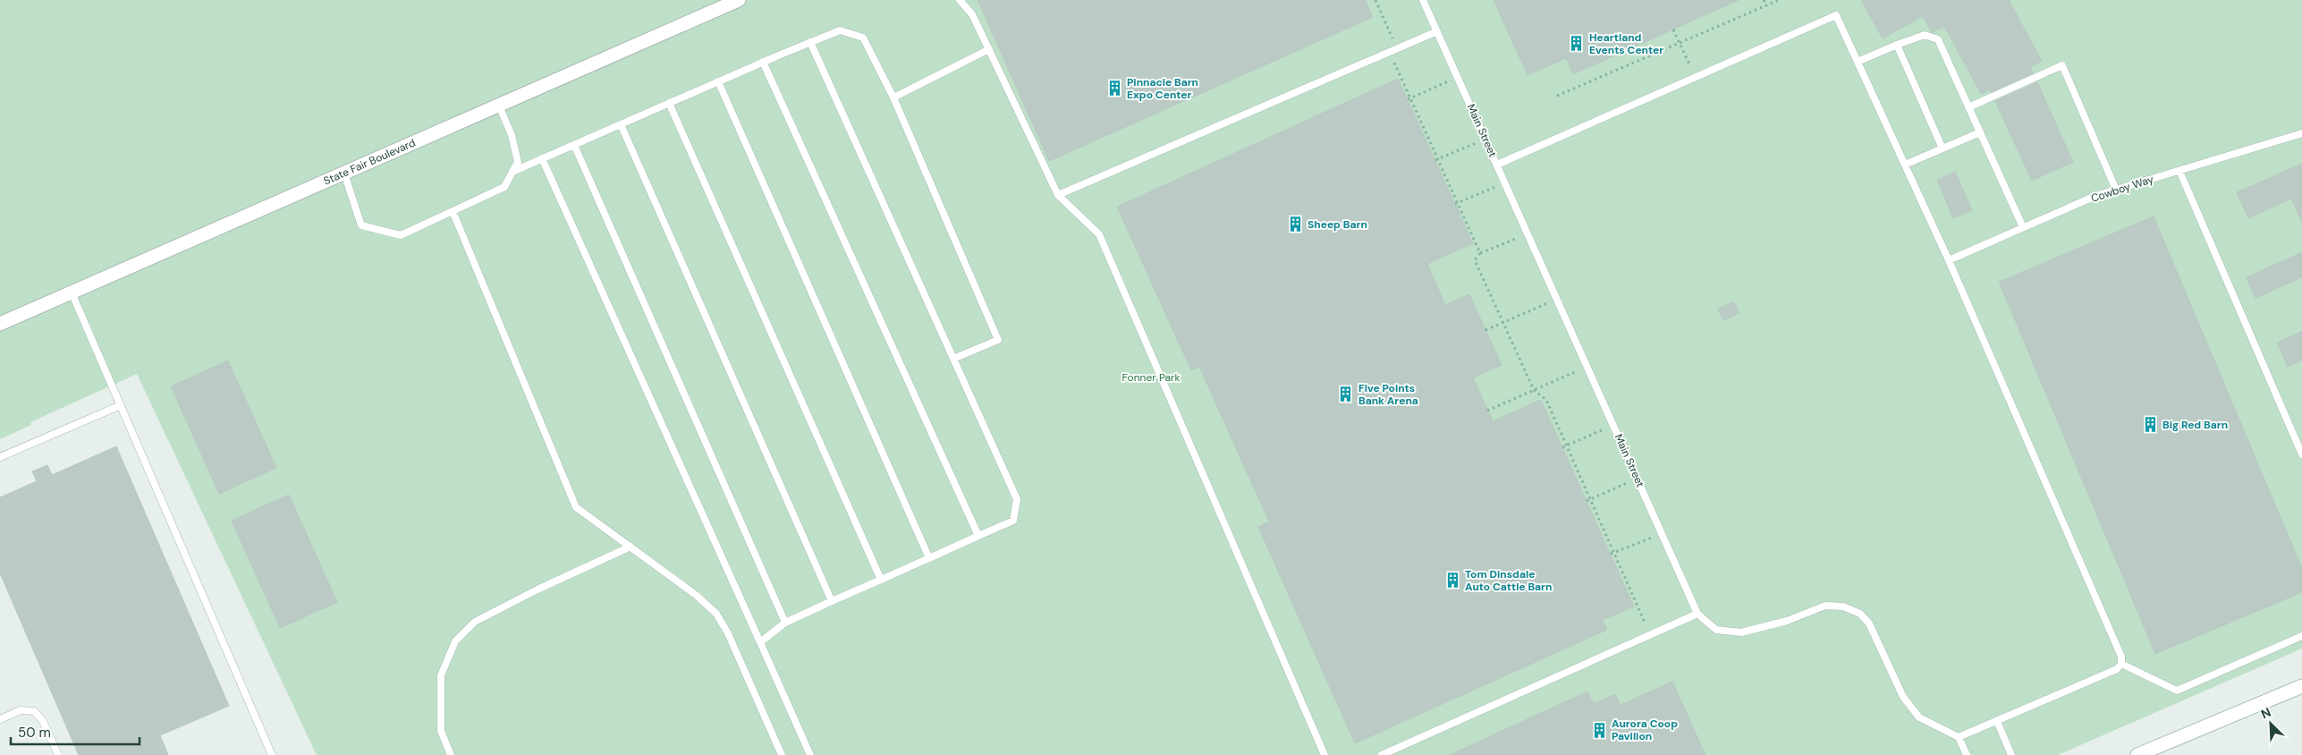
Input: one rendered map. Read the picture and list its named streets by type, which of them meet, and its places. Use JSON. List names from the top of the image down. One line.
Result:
{"streets":{"street":["State Fair Boulevard"],"lane":["Main Street","Cowboy Way"]},"parks":["Fonner Park"],"places":{"building":["Heartland Events Center","Pinnacle Barn Expo Center","Sheep Barn","Five Points Bank Arena","Big Red Barn","Tom Dinsdale Auto Cattle Barn","Aurora Coop Pavilion"]},"scale_bar":"50 m","north":"top left"}
